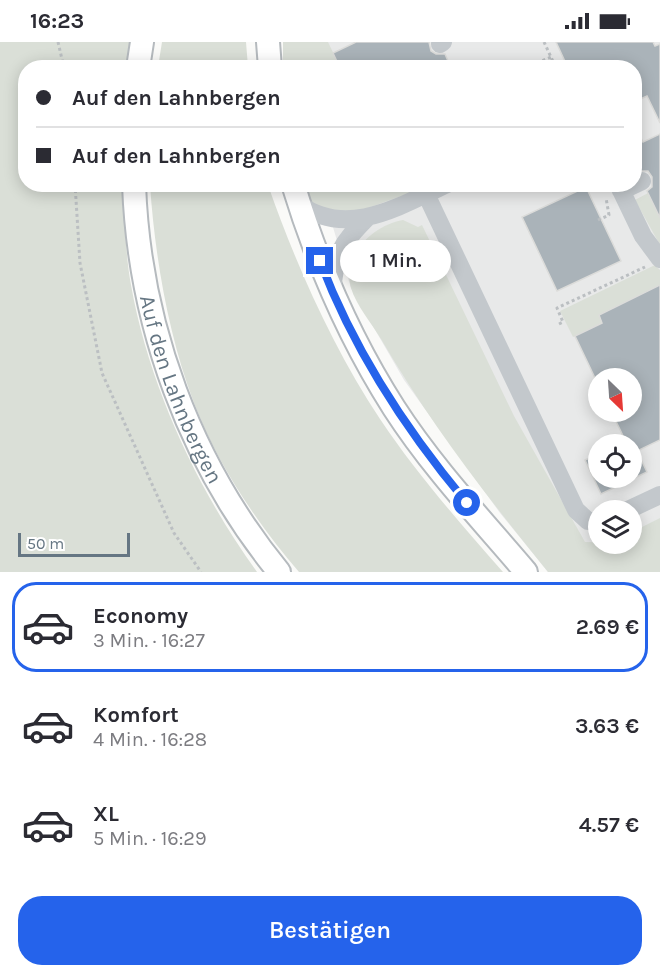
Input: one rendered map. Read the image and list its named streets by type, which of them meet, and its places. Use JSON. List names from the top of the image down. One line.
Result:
{"streets":{"main road":["Auf den Lahnbergen"]},"scale_bar":"50 m","north":"bottom right","page":{"status":"16:23","banner":["Auf den Lahnbergen","Auf den Lahnbergen"],"bubble":"1 Min.","scale":"50 m","list":[{"name":"Economy","note":"3 Min. · 16:27","value":"2.69 €"},{"name":"Komfort","note":"4 Min. · 16:28","value":"3.63 €"},{"name":"XL","note":"5 Min. · 16:29","value":"4.57 €"}],"buttons":"Bestätigen"}}
